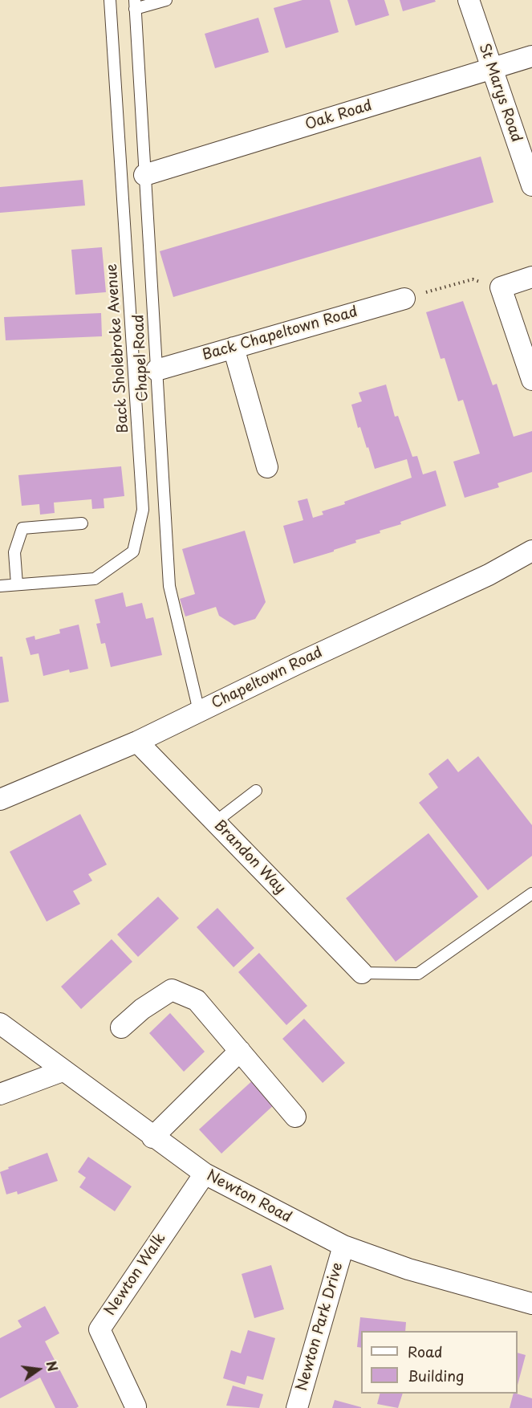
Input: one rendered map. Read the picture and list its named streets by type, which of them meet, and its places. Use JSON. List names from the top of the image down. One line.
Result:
{"streets":{"street":["St Marys Road","Oak Road","Back Chapeltown Road","Chapeltown Road","Brandon Way","Newton Road","Newton Walk","Newton Park Drive"],"lane":["Back Sholebroke Avenue","Chapel Road"]},"crossings":[["St Marys Road","Oak Road"],["Oak Road","Chapel Road"],["Back Chapeltown Road","Chapel Road"],["Chapel Road","Chapeltown Road"],["Chapeltown Road","Brandon Way"],["Newton Road","Newton Walk"],["Newton Road","Newton Park Drive"]],"legend":["Road","Building"],"north":"right"}
